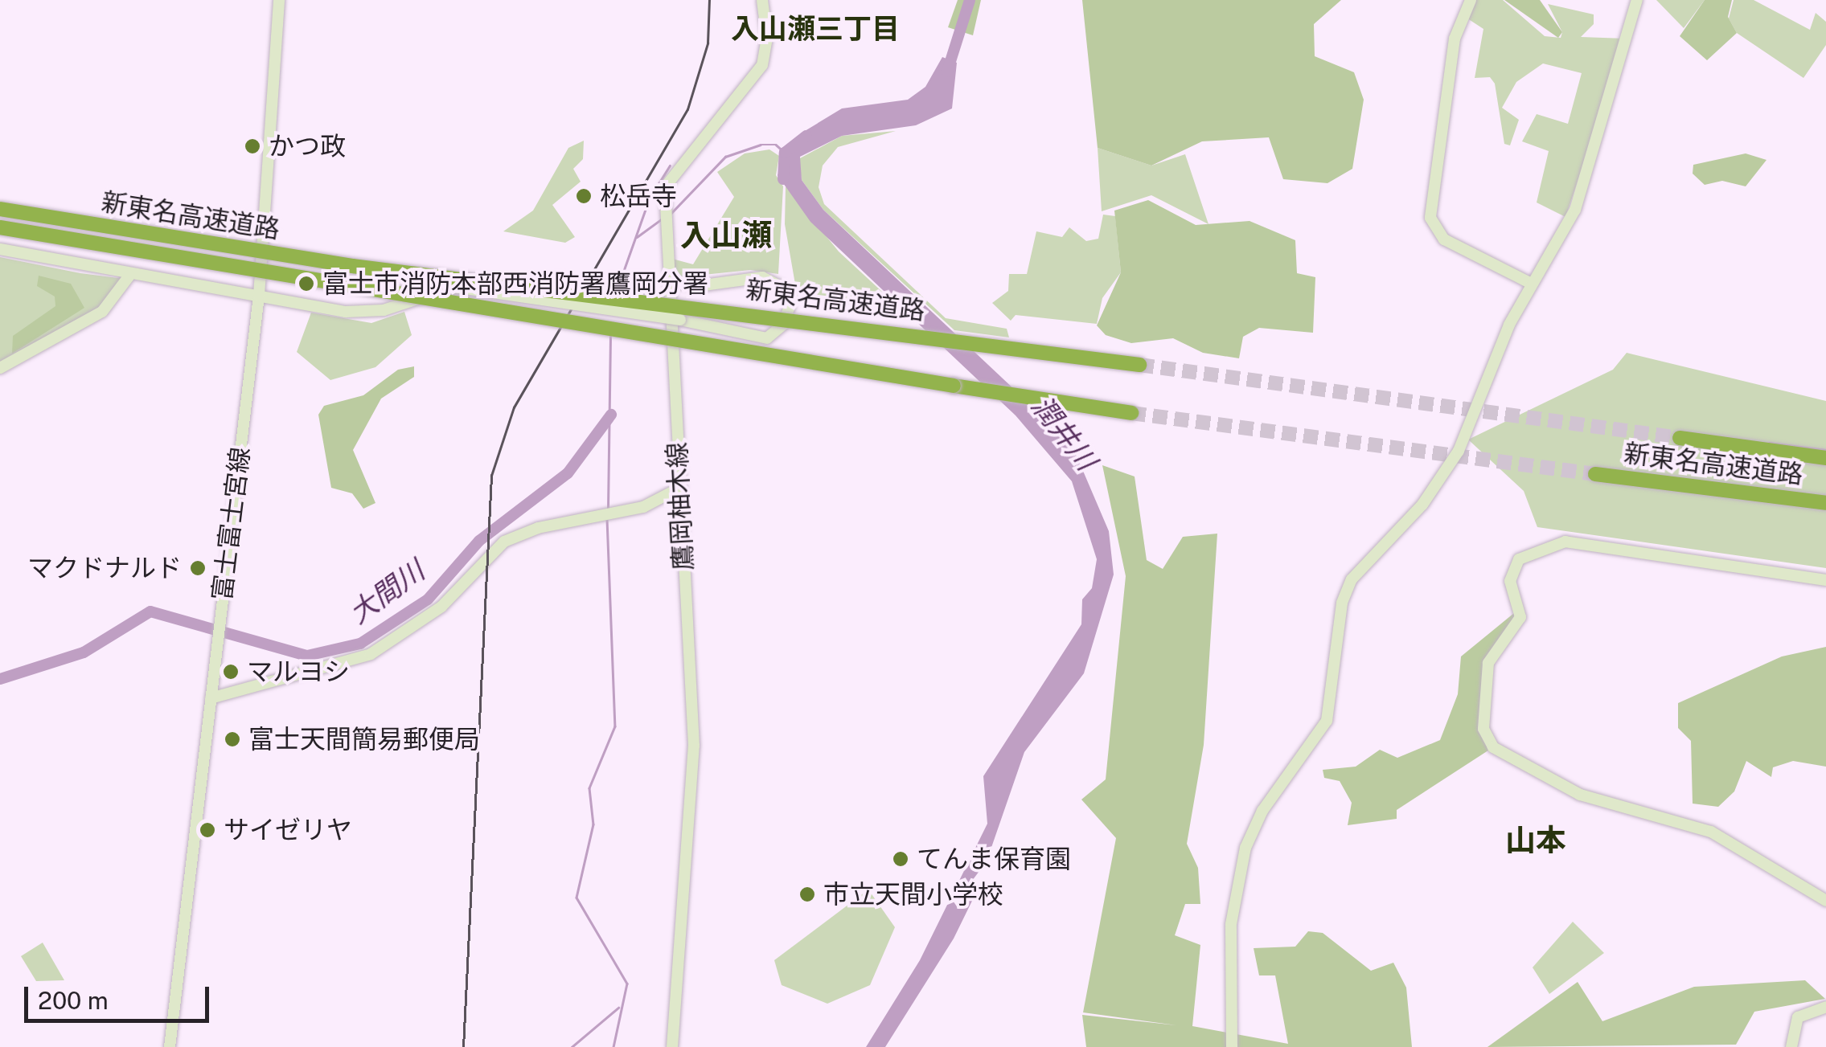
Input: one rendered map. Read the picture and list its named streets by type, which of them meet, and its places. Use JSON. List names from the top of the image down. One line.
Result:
{"streets":{"highway":["新東名高速道路"],"street":["鷹岡柚木線","富士富士宮線"]},"districts":["入山瀬三丁目","入山瀬","山本"],"water":["潤井川","大間川"],"places":["かつ政","松岳寺","富士市消防本部西消防署鷹岡分署","マクドナルド","マルヨシ","富士天間簡易郵便局","サイゼリヤ","てんま保育園","市立天間小学校"],"scale_bar":"200 m"}
